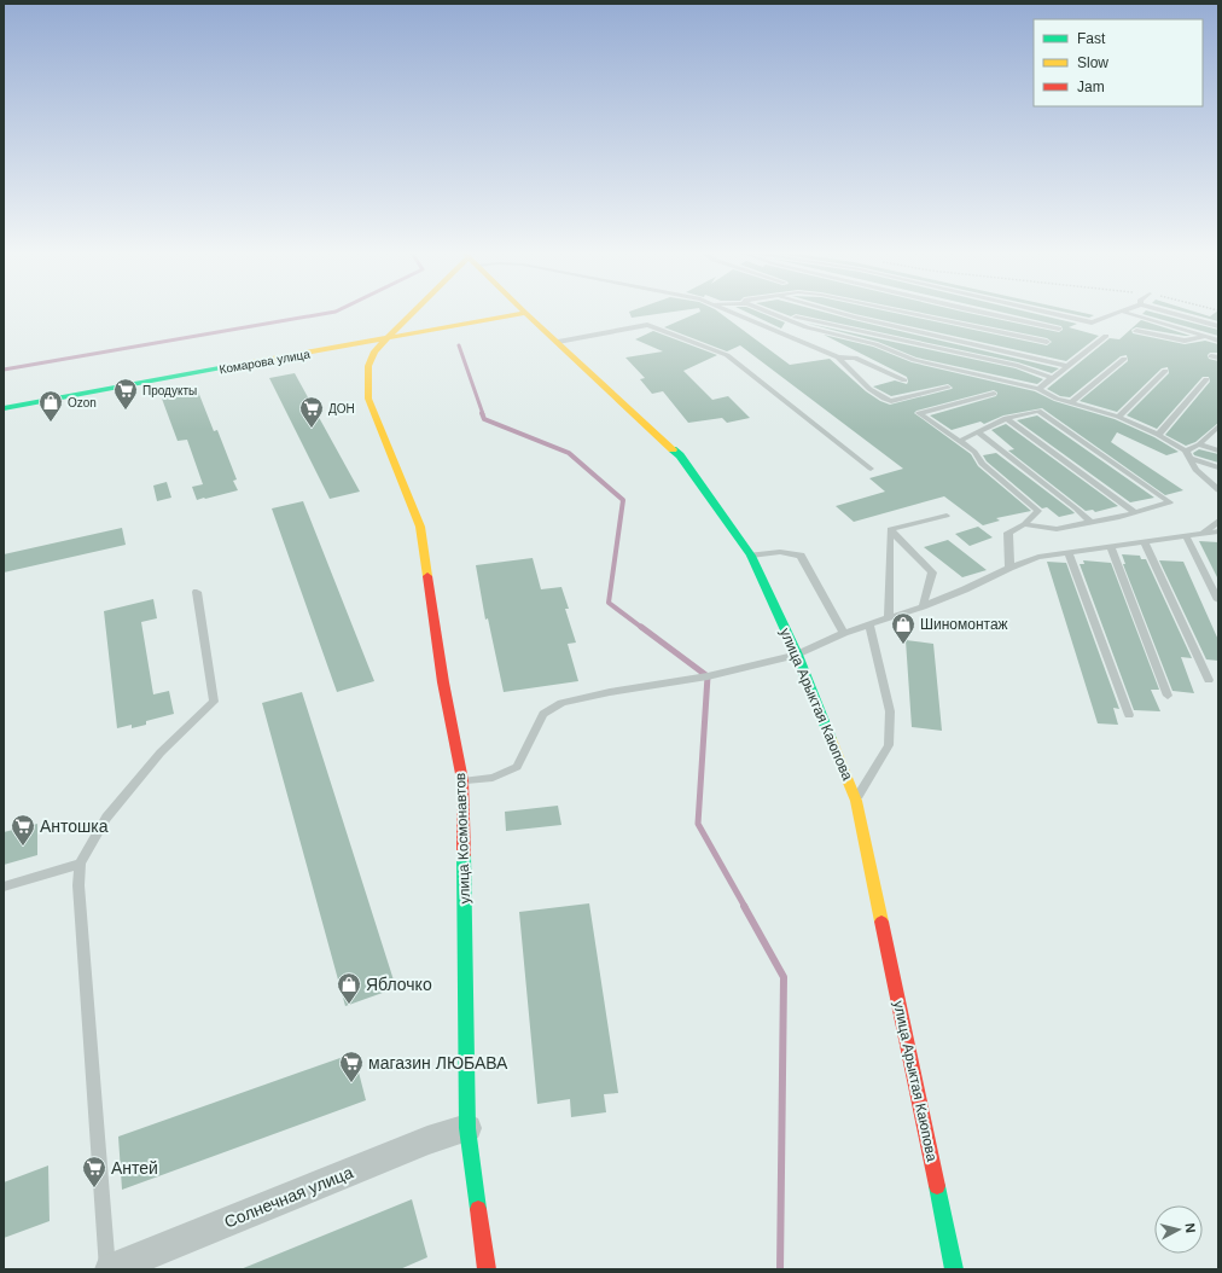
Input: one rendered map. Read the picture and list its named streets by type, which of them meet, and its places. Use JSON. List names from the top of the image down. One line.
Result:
{"streets":{"street":["Комарова улица","улица Арыктая Каюпова","улица Космонавтов","Солнечная улица"]},"crossings":[["Комарова улица","улица Арыктая Каюпова"],["Комарова улица","улица Космонавтов"],["улица Космонавтов","Солнечная улица"]],"places":{"supermarket":["Продукты","ДОН","Антошка","магазин ЛЮБАВА","Антей"],"shop":["Ozon","Шиномонтаж","Яблочко"]},"legend":["Fast","Slow","Jam"],"north":"right"}
